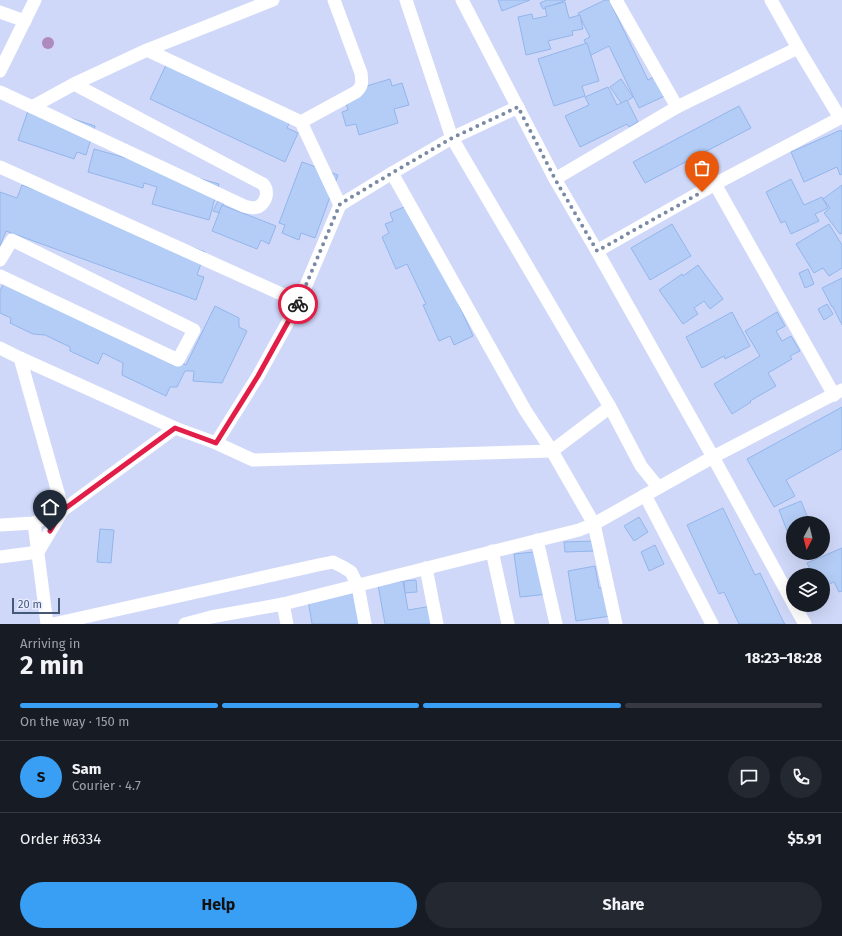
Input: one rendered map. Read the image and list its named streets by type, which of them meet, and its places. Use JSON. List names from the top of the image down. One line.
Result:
{"scale_bar":"20 m","north":"bottom","page":{"scale":"20 m","heading":["2 min","Arriving in","18:23–18:28"],"panel":["Sam","Courier · 4.7","Order #6334","$5.91"],"bar":"On the way · 150 m","round":"S","buttons":["Help","Share"]}}
